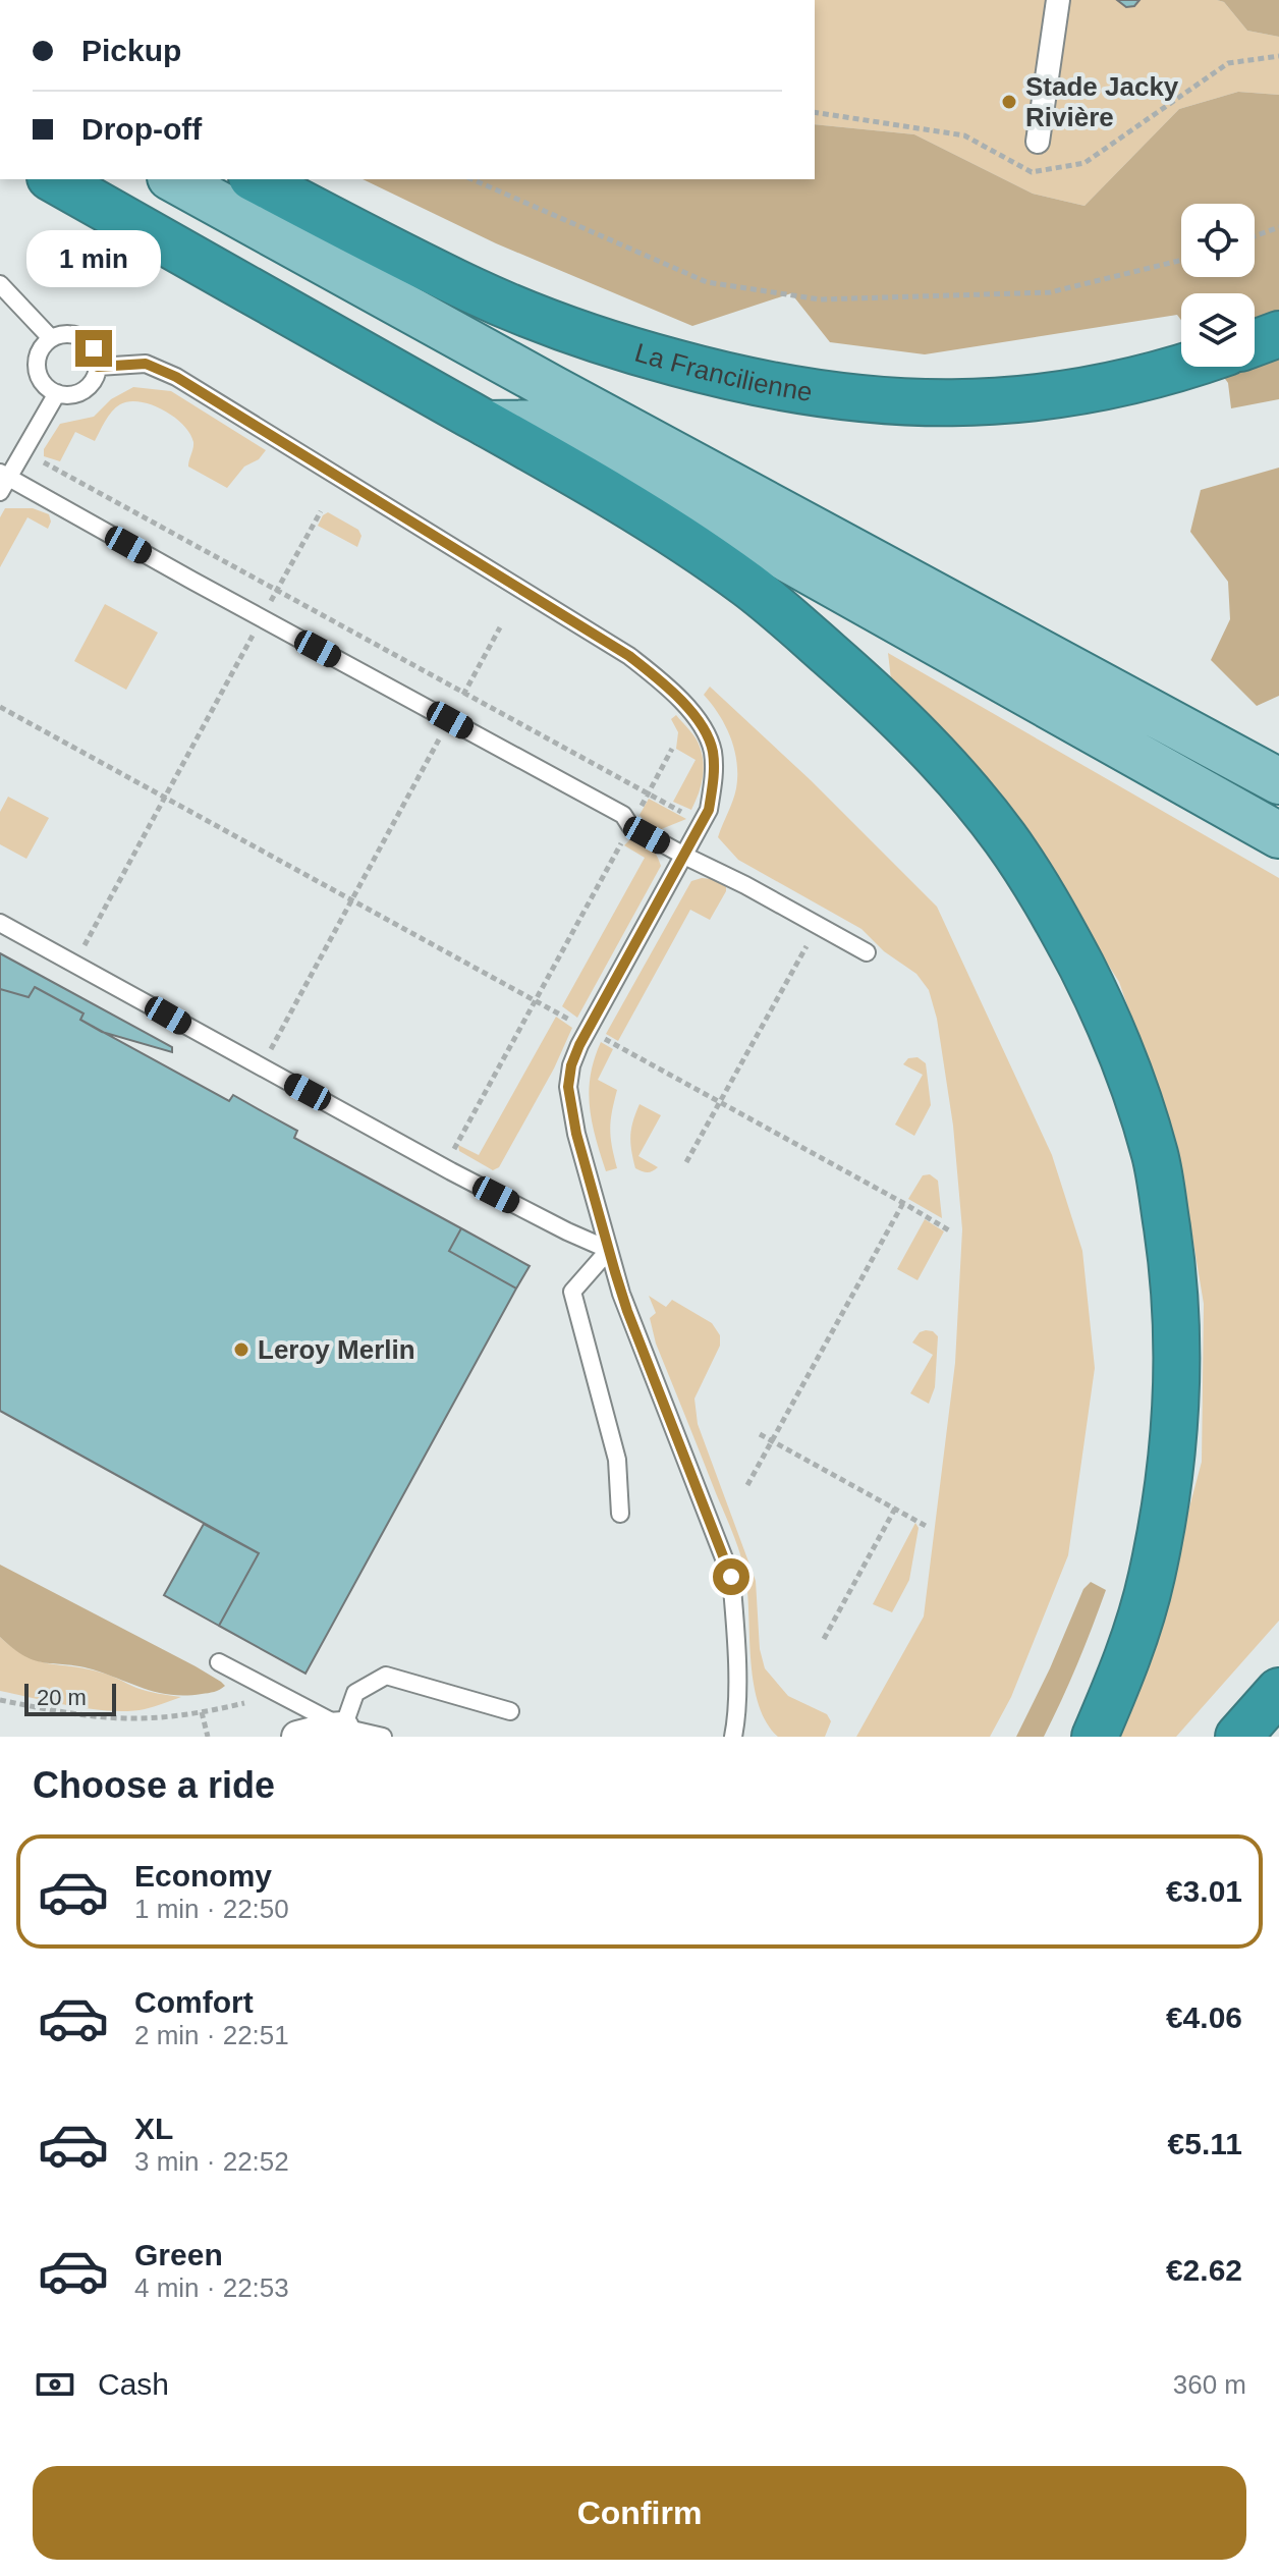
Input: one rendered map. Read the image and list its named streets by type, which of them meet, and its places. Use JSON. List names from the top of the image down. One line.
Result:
{"streets":{"highway":["La Francilienne"]},"places":["Stade Jacky Rivière","Leroy Merlin"],"scale_bar":"20 m","page":{"banner":["Pickup","Drop-off"],"bubble":"1 min","scale":"20 m","heading":"Choose a ride","list":[{"name":"Economy","note":"1 min · 22:50","value":"€3.01"},{"name":"Comfort","note":"2 min · 22:51","value":"€4.06"},{"name":"XL","note":"3 min · 22:52","value":"€5.11"},{"name":"Green","note":"4 min · 22:53","value":"€2.62"}],"pay":["Cash","360 m"],"buttons":"Confirm"}}
